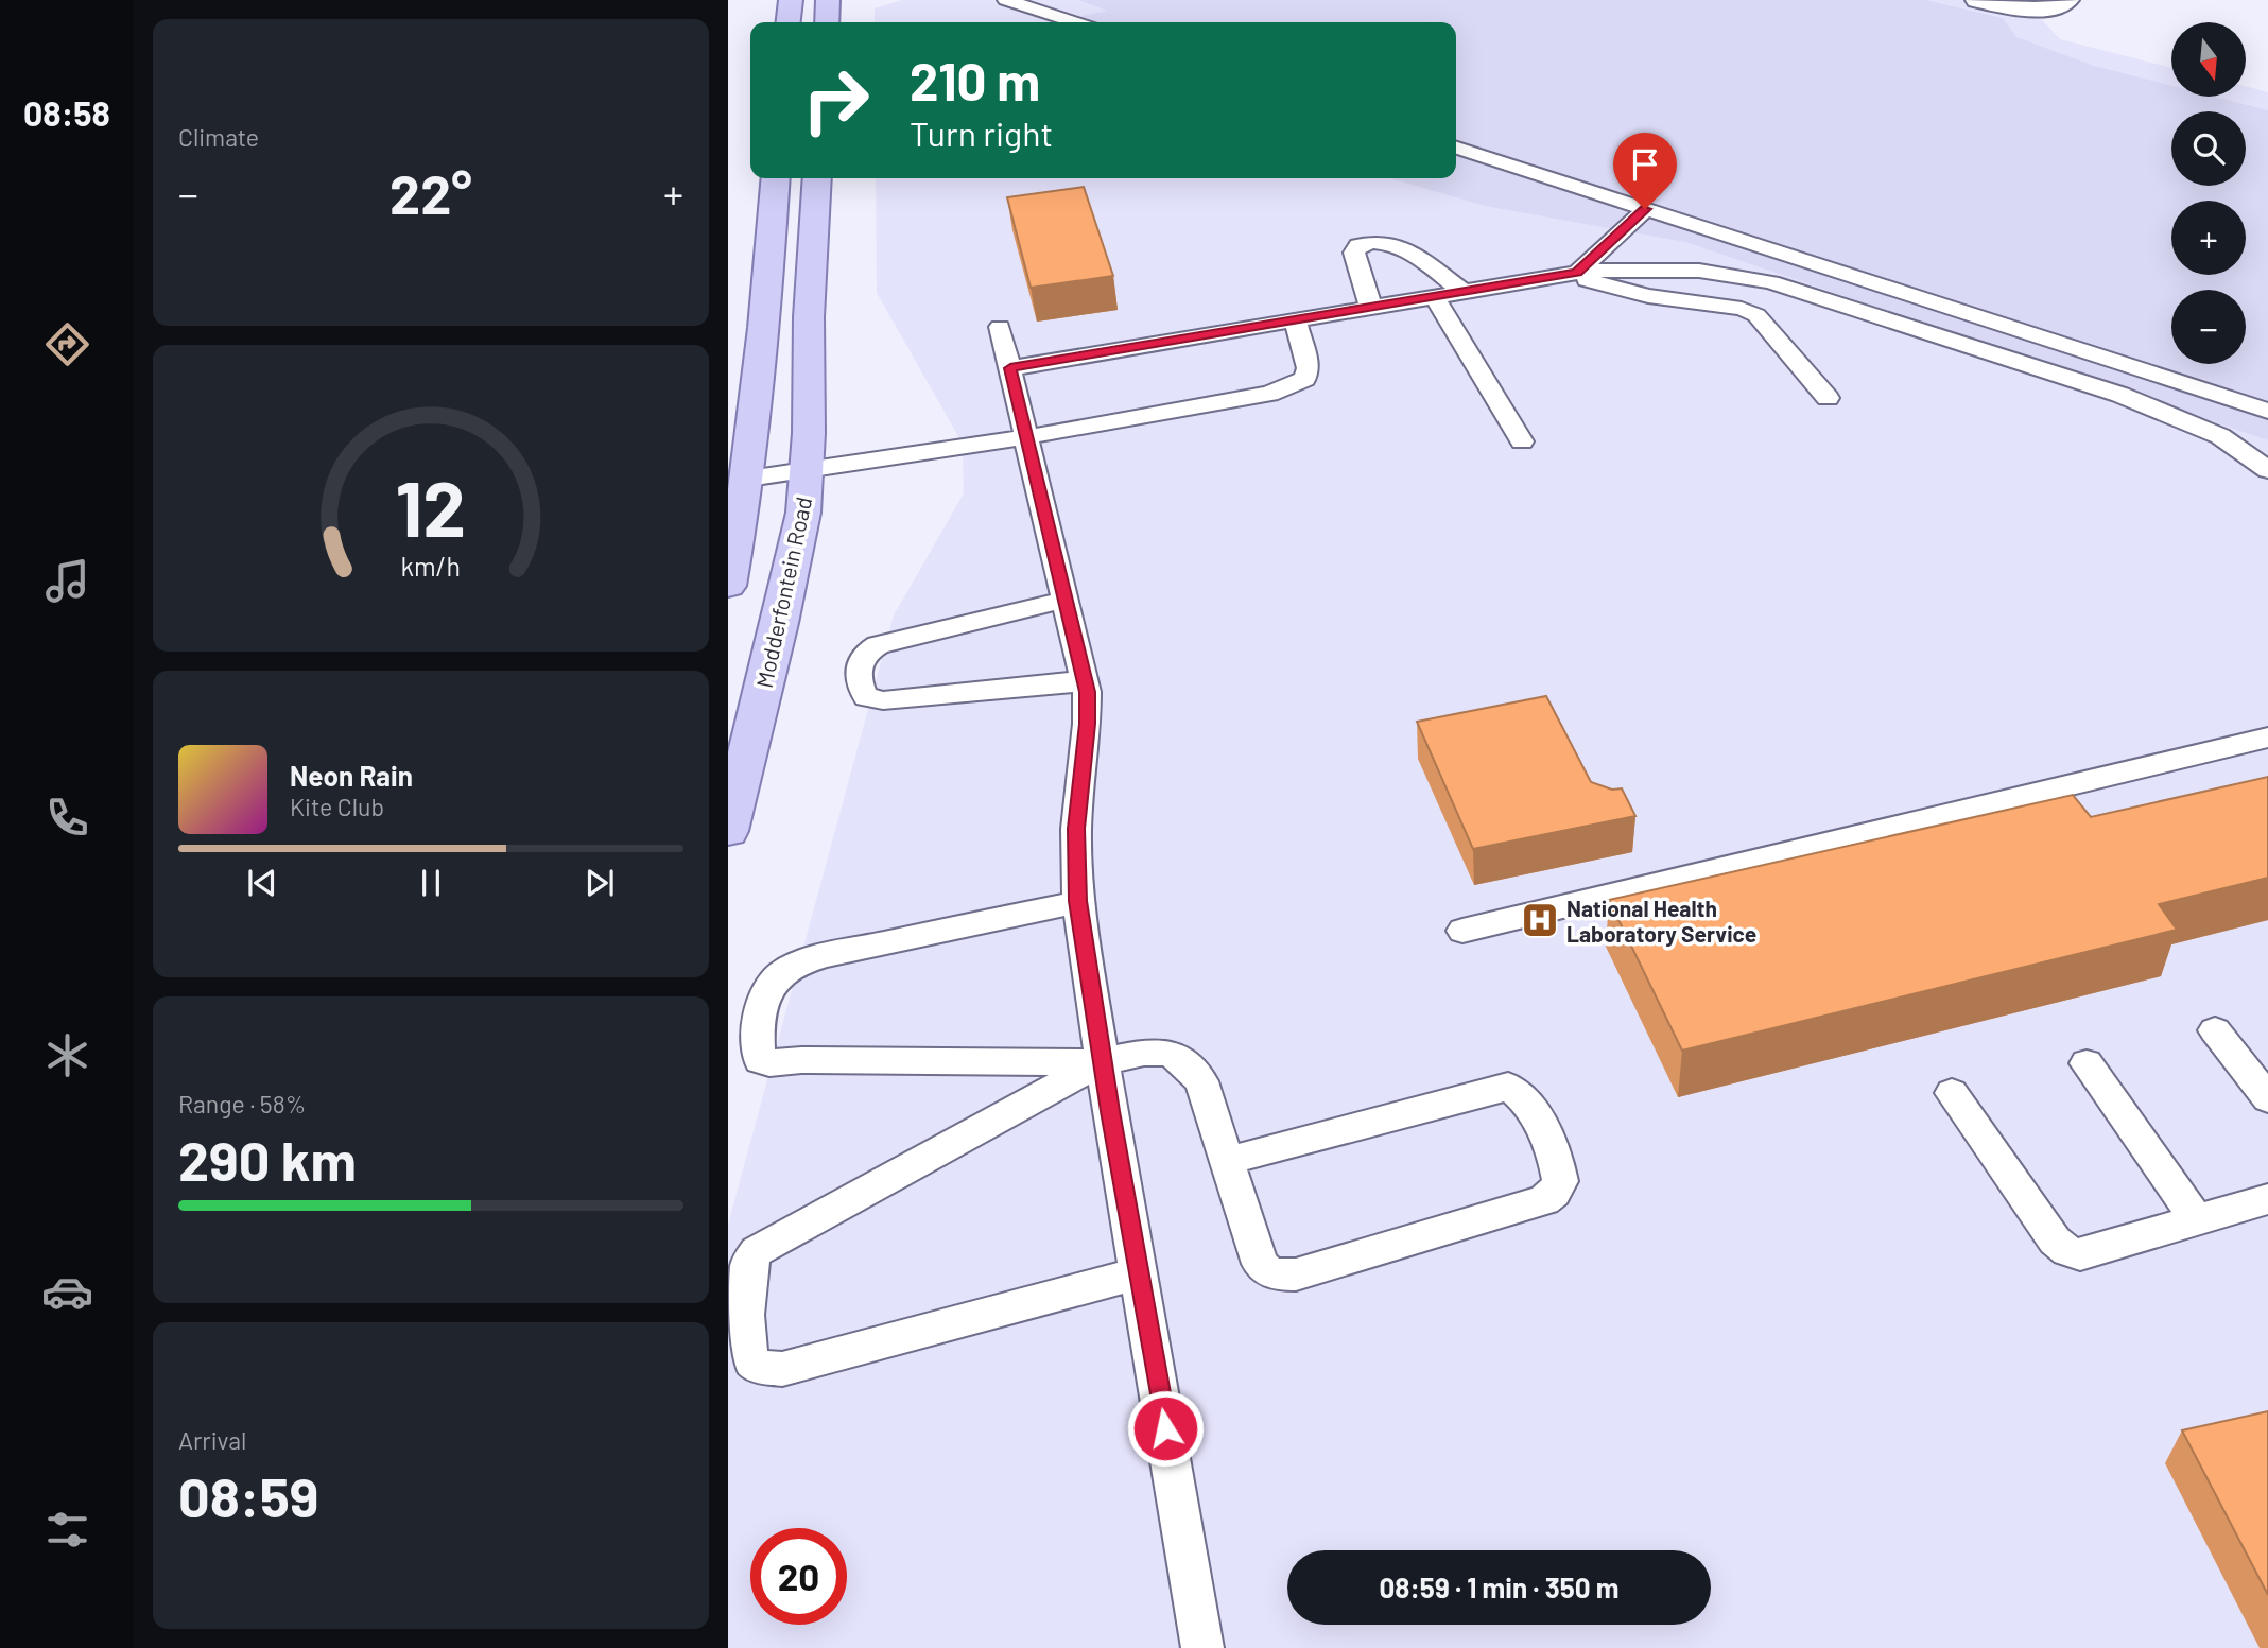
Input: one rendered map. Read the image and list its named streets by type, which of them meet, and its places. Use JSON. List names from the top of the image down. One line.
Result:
{"streets":{"main road":["Modderfontein Road"]},"places":{"hospital":["National Health Laboratory Service"]},"north":"bottom","page":{"tabs":"08:58","tile":["Climate",["Range · 58%","290 km"],["Arrival","08:59"]],"map_buttons":["+","−"],"turn":["210 m","Turn right"],"heat":["−","22°","+"],"song":["Neon Rain","Kite Club"],"limit":"20","trip":"08:59 · 1 min · 350 m","gauge":["12","km/h"]}}
